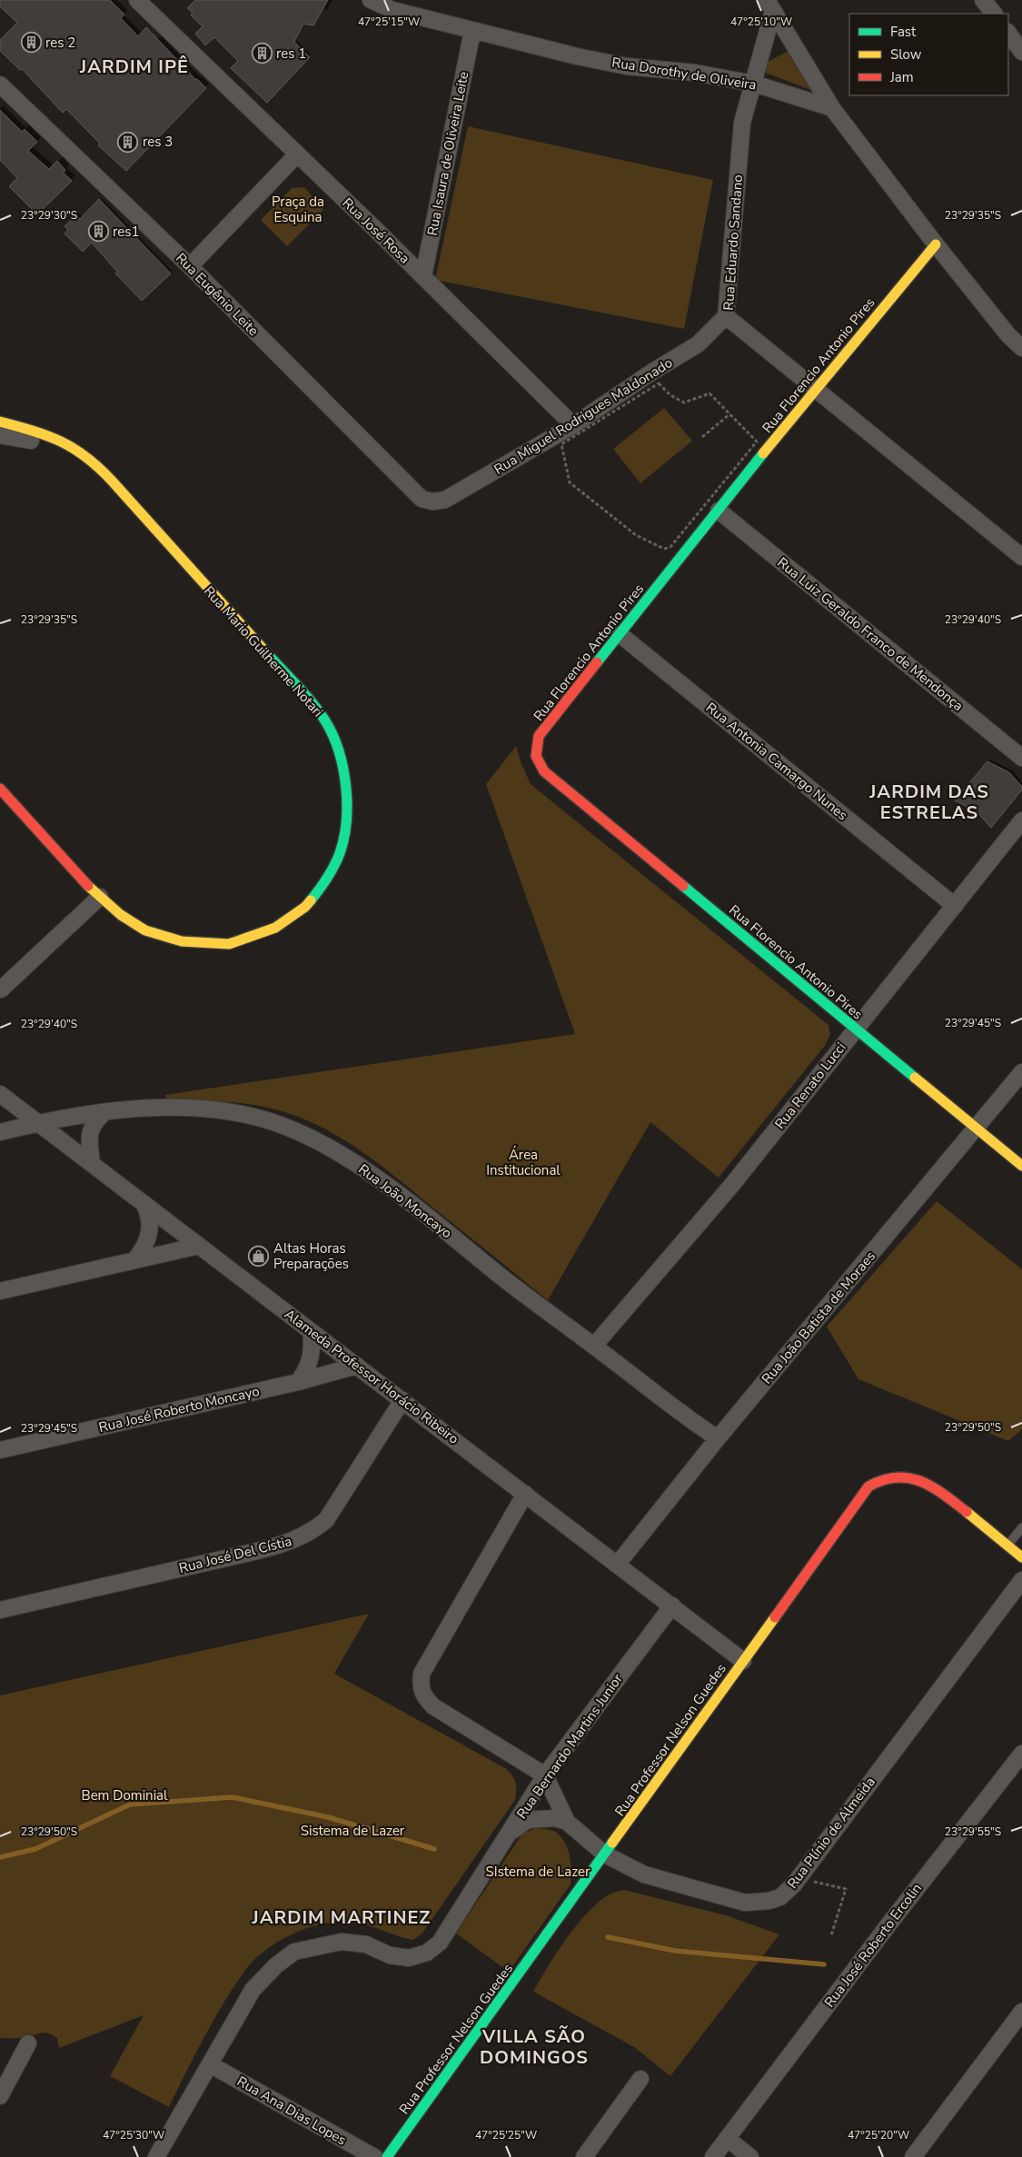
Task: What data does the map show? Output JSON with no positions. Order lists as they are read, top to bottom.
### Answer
{
  "streets": {
    "street": [
      "Rua Dorothy de Oliveira",
      "Rua Isaura de Oliveira Leite",
      "Rua José Rosa",
      "Rua Eduardo Sandano",
      "Rua Eugênio Leite",
      "Rua Florencio Antonio Pires",
      "Rua Miguel Rodrigues Maldonado",
      "Rua Luiz Geraldo Franco de Mendonça",
      "Rua Mario Guilherme Notari",
      "Rua Antonia Camargo Nunes",
      "Rua Renato Lucci",
      "Rua João Moncayo",
      "Rua João Batista de Moraes",
      "Alameda Professor Horácio Ribeiro",
      "Rua José Roberto Moncayo",
      "Rua José Del Cístia",
      "Rua Professor Nelson Guedes",
      "Rua Bernardo Martins Junior",
      "Rua Plínio de Almeida",
      "Rua José Roberto Ercolin",
      "Rua Ana Dias Lopes"
    ]
  },
  "crossings": [
    ["Rua Dorothy de Oliveira", "Rua Isaura de Oliveira Leite"],
    ["Rua Dorothy de Oliveira", "Rua Eduardo Sandano"],
    ["Rua Isaura de Oliveira Leite", "Rua José Rosa"],
    ["Rua José Rosa", "Rua Miguel Rodrigues Maldonado"],
    ["Rua Eduardo Sandano", "Rua Florencio Antonio Pires"],
    ["Rua Eduardo Sandano", "Rua Miguel Rodrigues Maldonado"],
    ["Rua Eugênio Leite", "Rua Miguel Rodrigues Maldonado"],
    ["Rua Florencio Antonio Pires", "Rua Luiz Geraldo Franco de Mendonça"],
    ["Rua Florencio Antonio Pires", "Rua Antonia Camargo Nunes"],
    ["Rua Florencio Antonio Pires", "Rua Renato Lucci"],
    ["Rua Florencio Antonio Pires", "Rua João Batista de Moraes"],
    ["Rua Antonia Camargo Nunes", "Rua Renato Lucci"],
    ["Rua Renato Lucci", "Rua João Moncayo"],
    ["Rua João Moncayo", "Rua João Batista de Moraes"],
    ["Rua João Moncayo", "Alameda Professor Horácio Ribeiro"],
    ["Rua João Batista de Moraes", "Alameda Professor Horácio Ribeiro"],
    ["Alameda Professor Horácio Ribeiro", "Rua José Roberto Moncayo"],
    ["Alameda Professor Horácio Ribeiro", "Rua José Del Cístia"],
    ["Alameda Professor Horácio Ribeiro", "Rua Professor Nelson Guedes"],
    ["Alameda Professor Horácio Ribeiro", "Rua Bernardo Martins Junior"],
    ["Rua Professor Nelson Guedes", "Rua Plínio de Almeida"],
    ["Rua Bernardo Martins Junior", "Rua Plínio de Almeida"],
    ["Rua Bernardo Martins Junior", "Rua Ana Dias Lopes"]
  ],
  "districts": [
    "JARDIM IPÊ",
    "JARDIM DAS ESTRELAS",
    "JARDIM MARTINEZ",
    "VILLA SÃO DOMINGOS"
  ],
  "parks": [
    "Praça da Esquina",
    "Área Institucional",
    "Bem Dominial",
    "Sistema de Lazer",
    "SIstema de Lazer"
  ],
  "places": {
    "building": [
      "res 2",
      "res 1",
      "res 3",
      "res1"
    ],
    "shop": ["Altas Horas Preparações"]
  },
  "legend": ["Fast", "Slow", "Jam"],
  "coordinates": [
    "47°25'15\"W",
    "47°25'10\"W",
    "23°29'35\"S",
    "23°29'30\"S",
    "23°29'40\"S",
    "23°29'45\"S",
    "23°29'50\"S",
    "23°29'55\"S",
    "47°25'30\"W",
    "47°25'25\"W",
    "47°25'20\"W"
  ]
}
